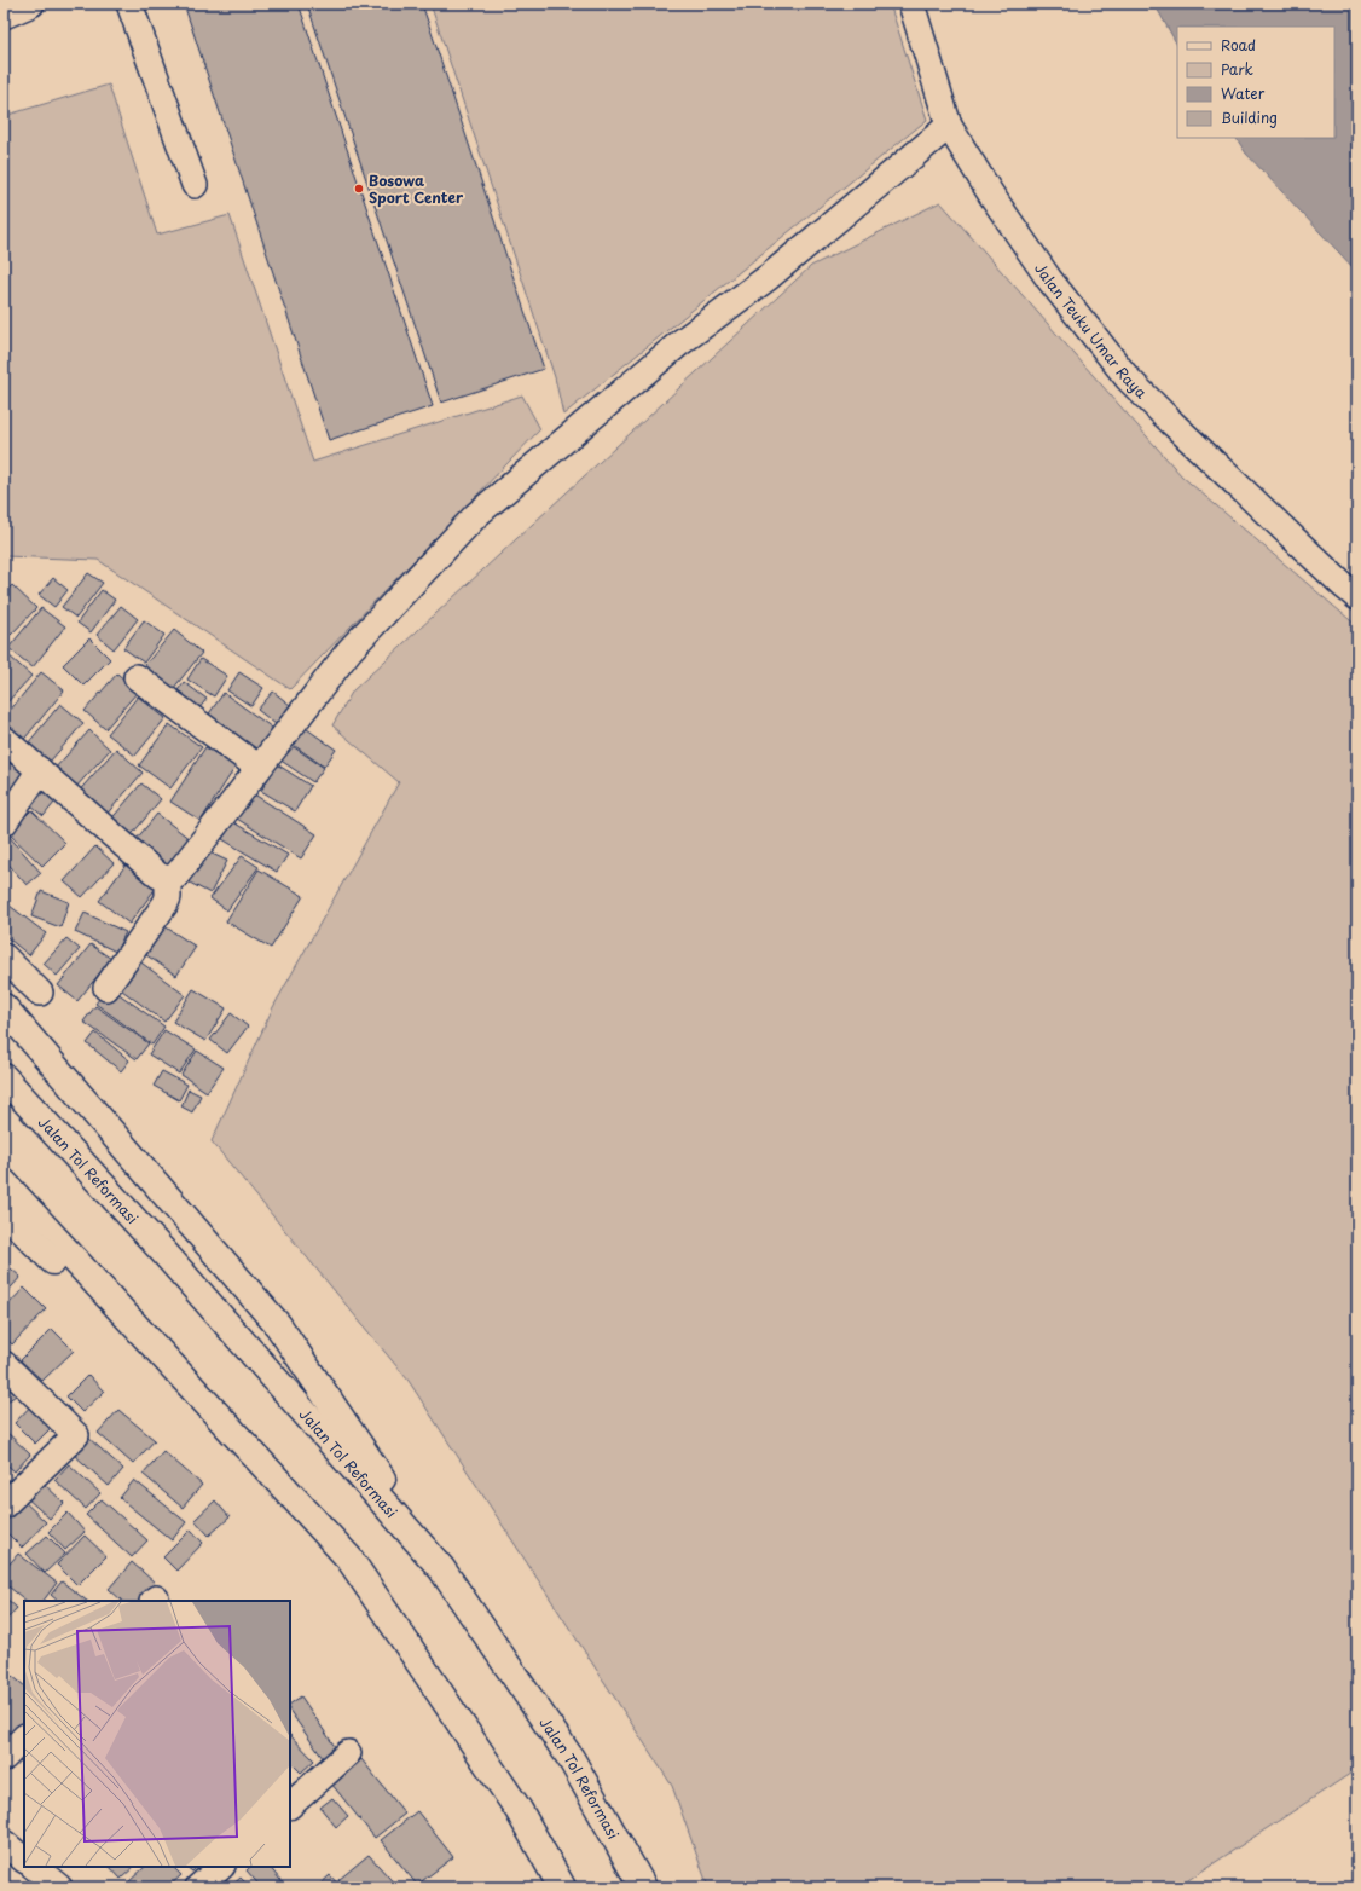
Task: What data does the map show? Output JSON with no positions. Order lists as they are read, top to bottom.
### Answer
{
  "streets": {
    "highway": ["Jalan Tol Reformasi"],
    "street": ["Jalan Teuku Umar Raya"]
  },
  "places": ["Bosowa Sport Center"],
  "legend": [
    "Road",
    "Park",
    "Water",
    "Building"
  ]
}
